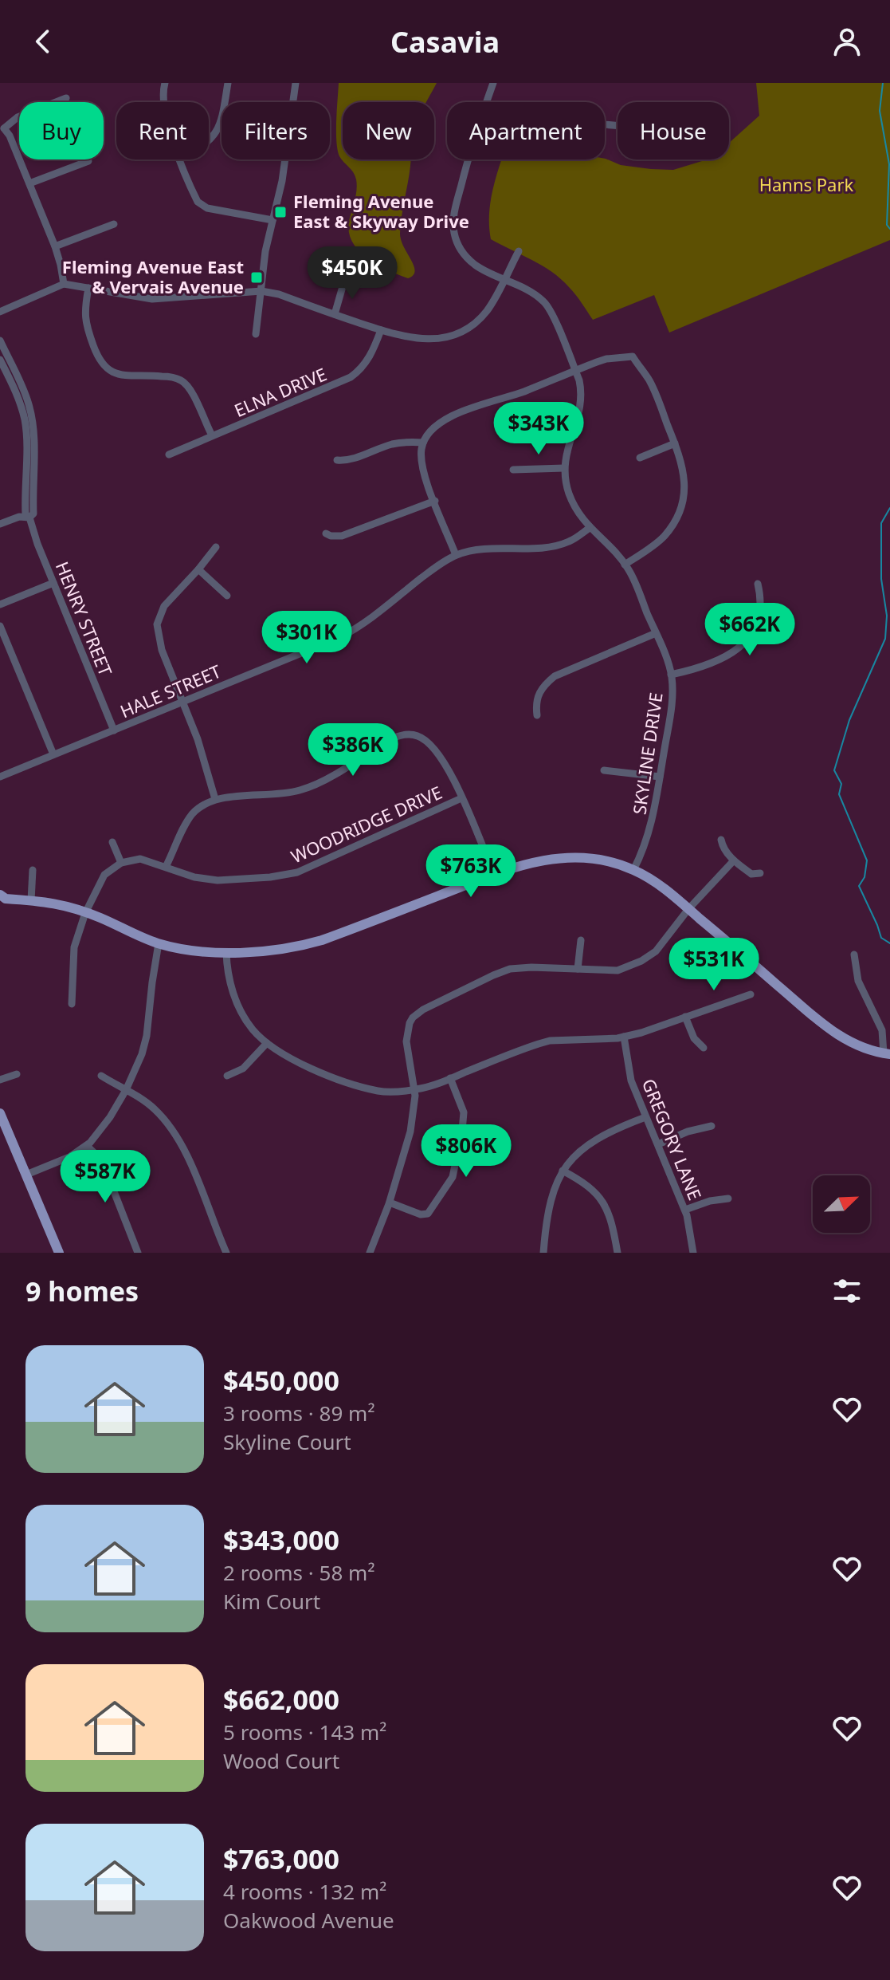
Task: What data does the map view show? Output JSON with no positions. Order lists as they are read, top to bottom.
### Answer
{
  "streets": {
    "street": [
      "ELNA DRIVE",
      "HENRY STREET",
      "HALE STREET",
      "SKYLINE DRIVE",
      "WOODRIDGE DRIVE",
      "GREGORY LANE"
    ]
  },
  "crossings": [
    ["HENRY STREET", "HALE STREET"],
    ["HALE STREET", "SKYLINE DRIVE"]
  ],
  "parks": ["Hanns Park"],
  "places": {
    "transit": ["Fleming Avenue East & Skyway Drive", "Fleming Avenue East & Vervais Avenue"]
  },
  "north": "top right",
  "page": {
    "header": "Casavia",
    "chip": [
      "Buy",
      "Rent",
      "Filters",
      "New",
      "Apartment",
      "House"
    ],
    "price": [
      "$450K",
      "$343K",
      "$662K",
      "$301K",
      "$386K",
      "$763K",
      "$531K",
      "$806K",
      "$587K"
    ],
    "heading": "9 homes",
    "list": [
      {
        "name": "$450,000",
        "note": "3 rooms · 89 m² · Skyline Court"
      },
      {
        "name": "$343,000",
        "note": "2 rooms · 58 m² · Kim Court"
      },
      {
        "name": "$662,000",
        "note": "5 rooms · 143 m² · Wood Court"
      },
      {
        "name": "$763,000",
        "note": "4 rooms · 132 m² · Oakwood Avenue"
      }
    ]
  }
}
